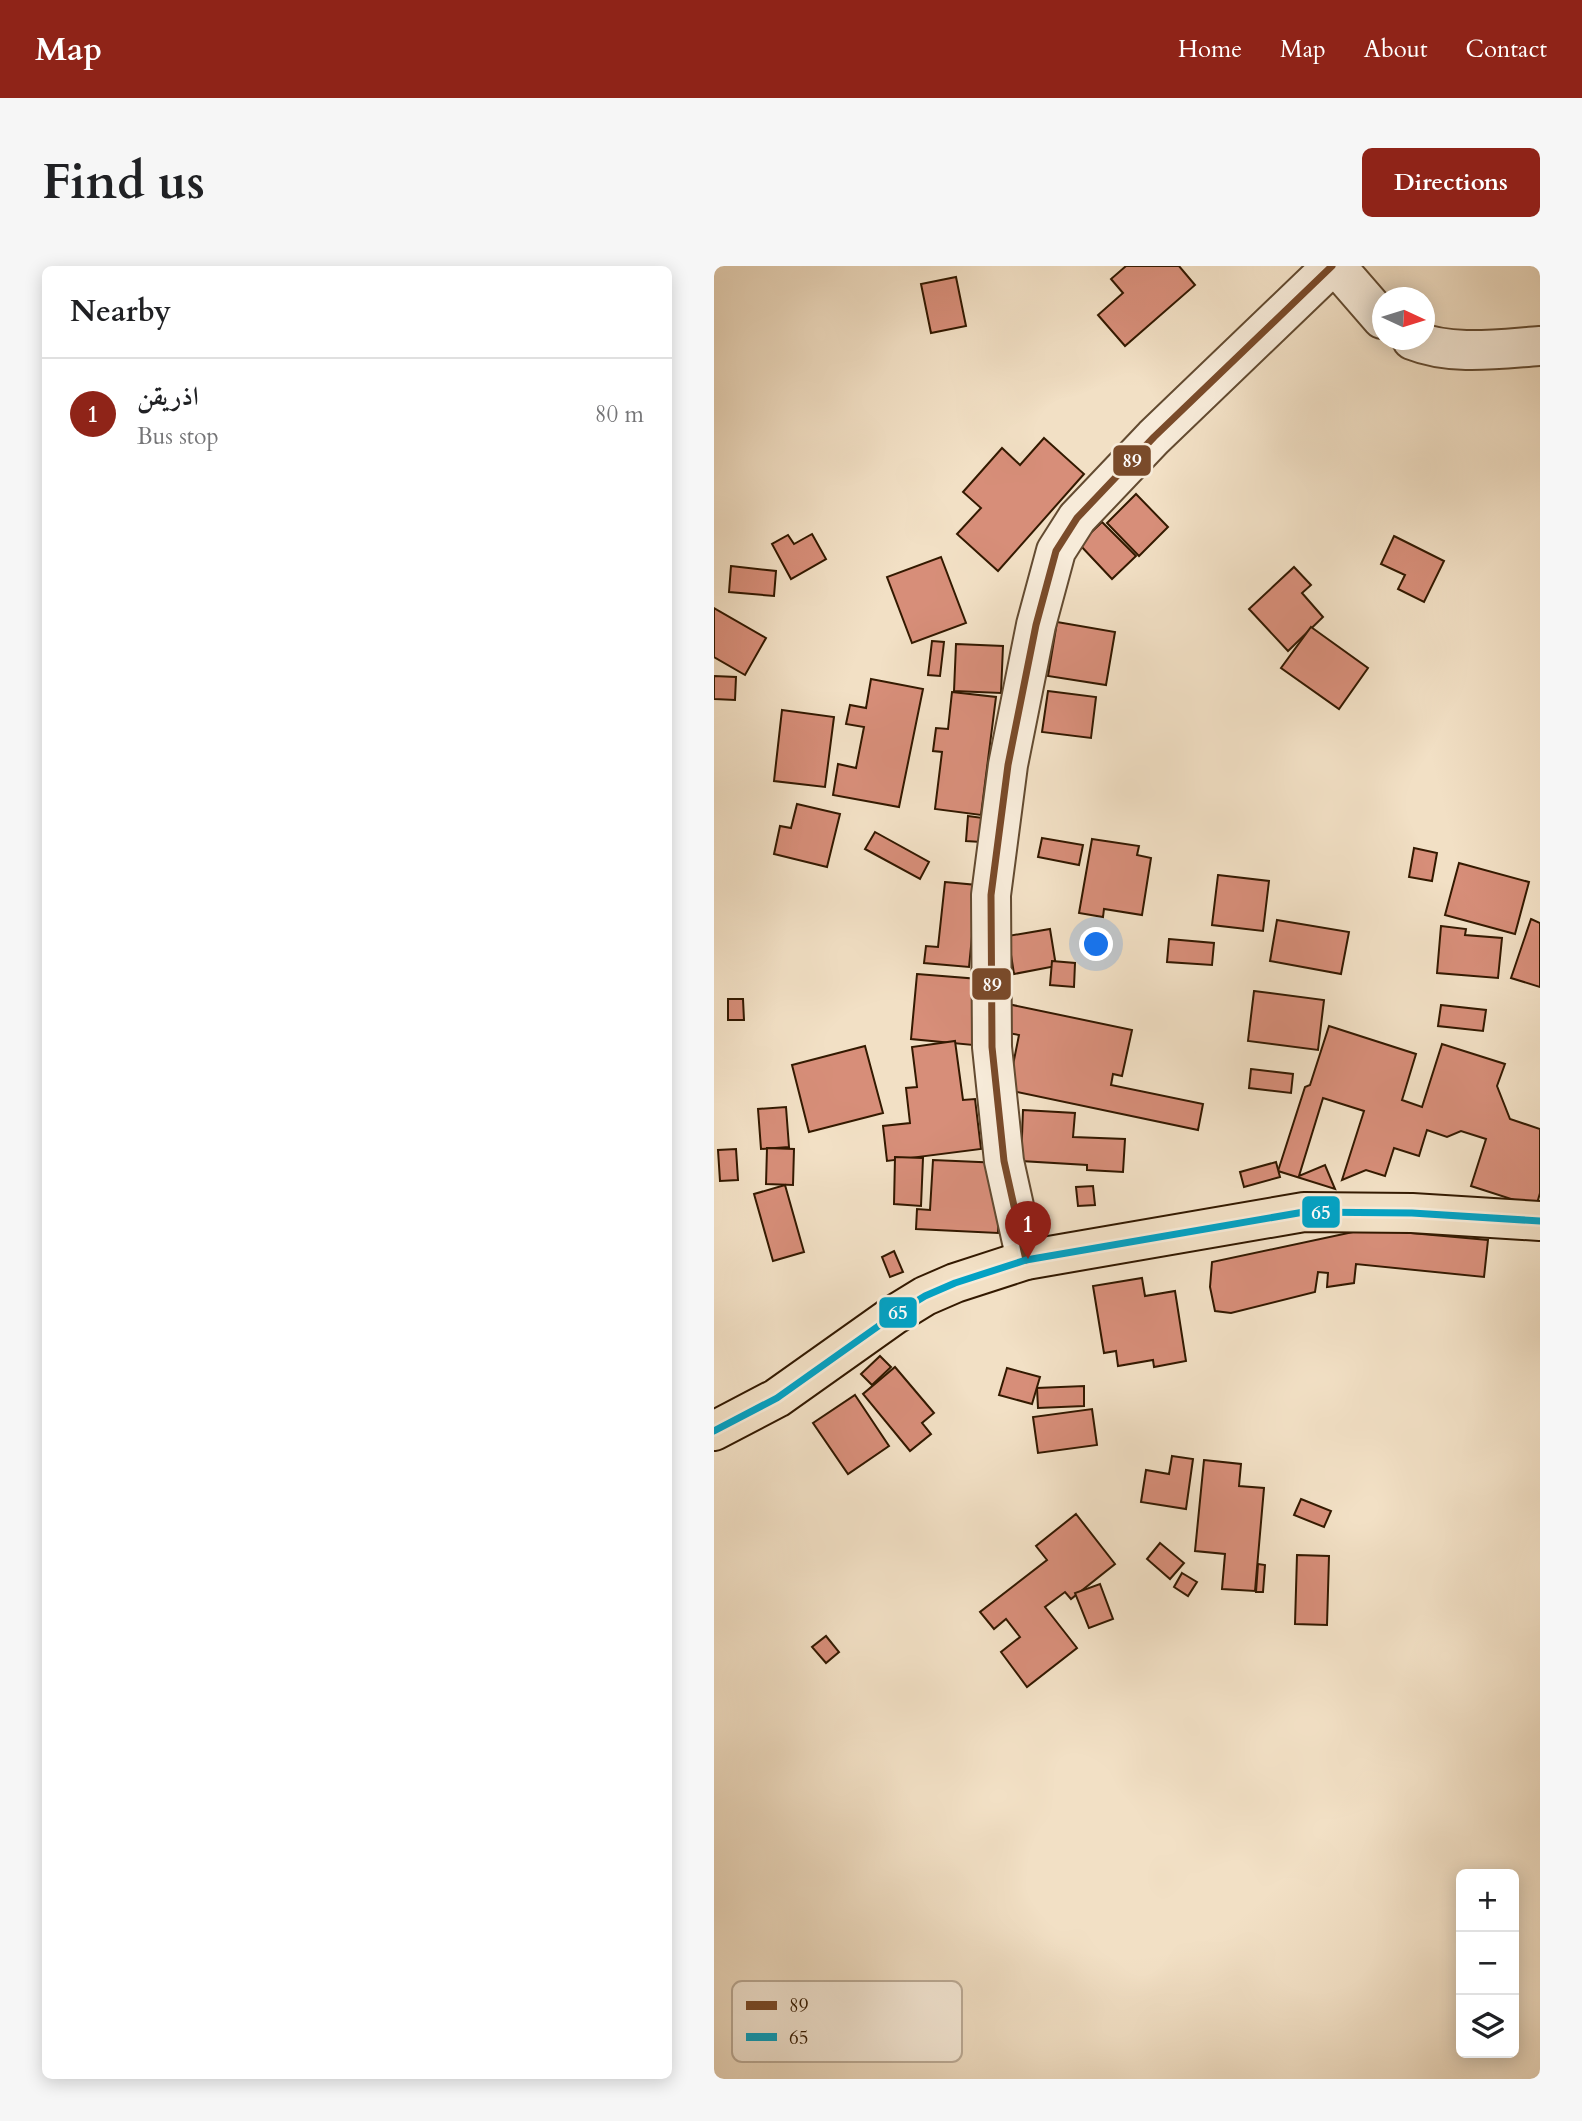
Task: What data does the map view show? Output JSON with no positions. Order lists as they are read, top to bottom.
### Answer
{
  "lines": ["transit line 89", "transit line 65"],
  "legend": ["89", "65"],
  "north": "right",
  "page": {
    "header": "Map",
    "nav": [
      "Home",
      "Map",
      "About",
      "Contact"
    ],
    "buttons": "Directions",
    "title": "Find us",
    "heading": "Nearby",
    "list": [
      {
        "mark": "1",
        "name": "اذريقن",
        "note": "Bus stop",
        "value": "80 m"
      }
    ],
    "pins": "1",
    "map_buttons": ["+", "−"]
  }
}
